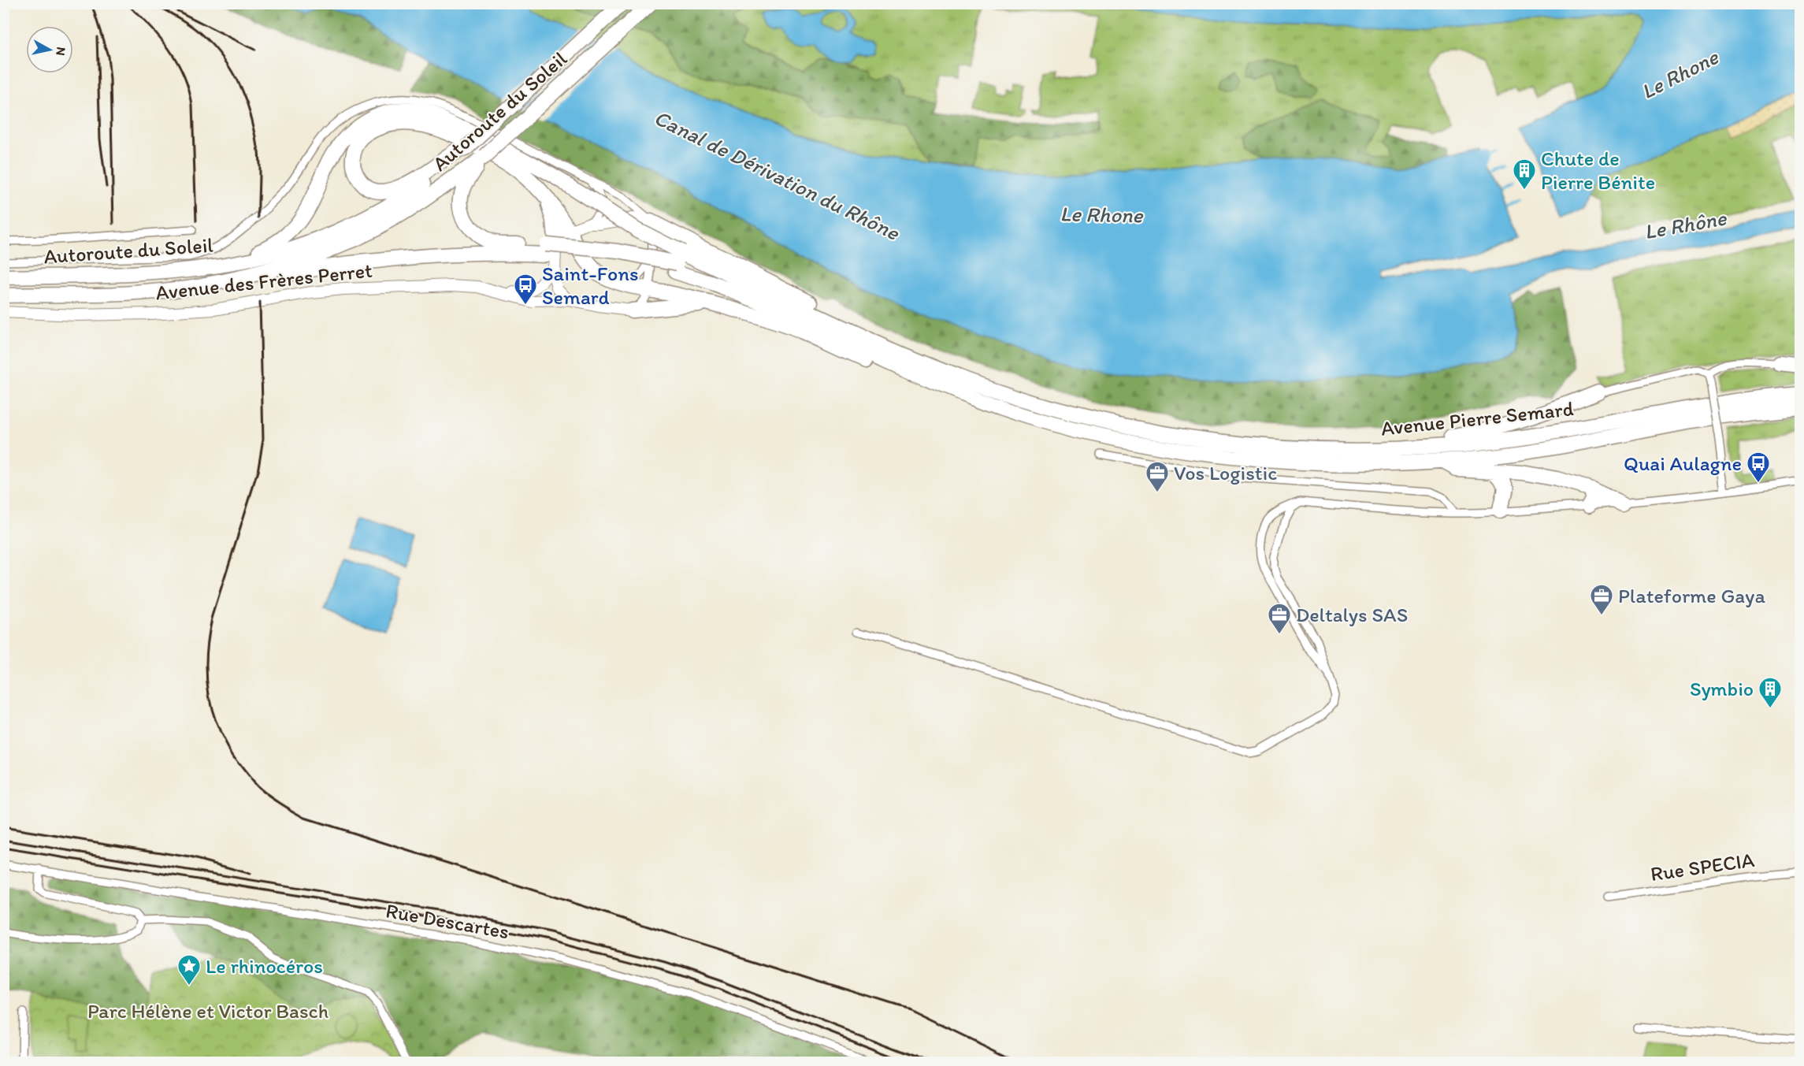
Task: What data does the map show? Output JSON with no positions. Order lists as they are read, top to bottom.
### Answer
{
  "streets": {
    "highway": ["Autoroute du Soleil", "Avenue Pierre Semard"],
    "street": ["Avenue des Frères Perret", "Rue SPECIA", "Rue Descartes"]
  },
  "water": ["Le Rhone", "Canal de Dérivation du Rhône", "Le Rhône"],
  "parks": ["Parc Hélène et Victor Basch"],
  "places": {
    "building": ["Chute de Pierre Bénite", "Symbio"],
    "bus stop": ["Saint-Fons Semard", "Quai Aulagne"],
    "office": ["Vos Logistic", "Plateforme Gaya", "Deltalys SAS"],
    "place": ["Le rhinocéros"]
  },
  "north": "right"
}
